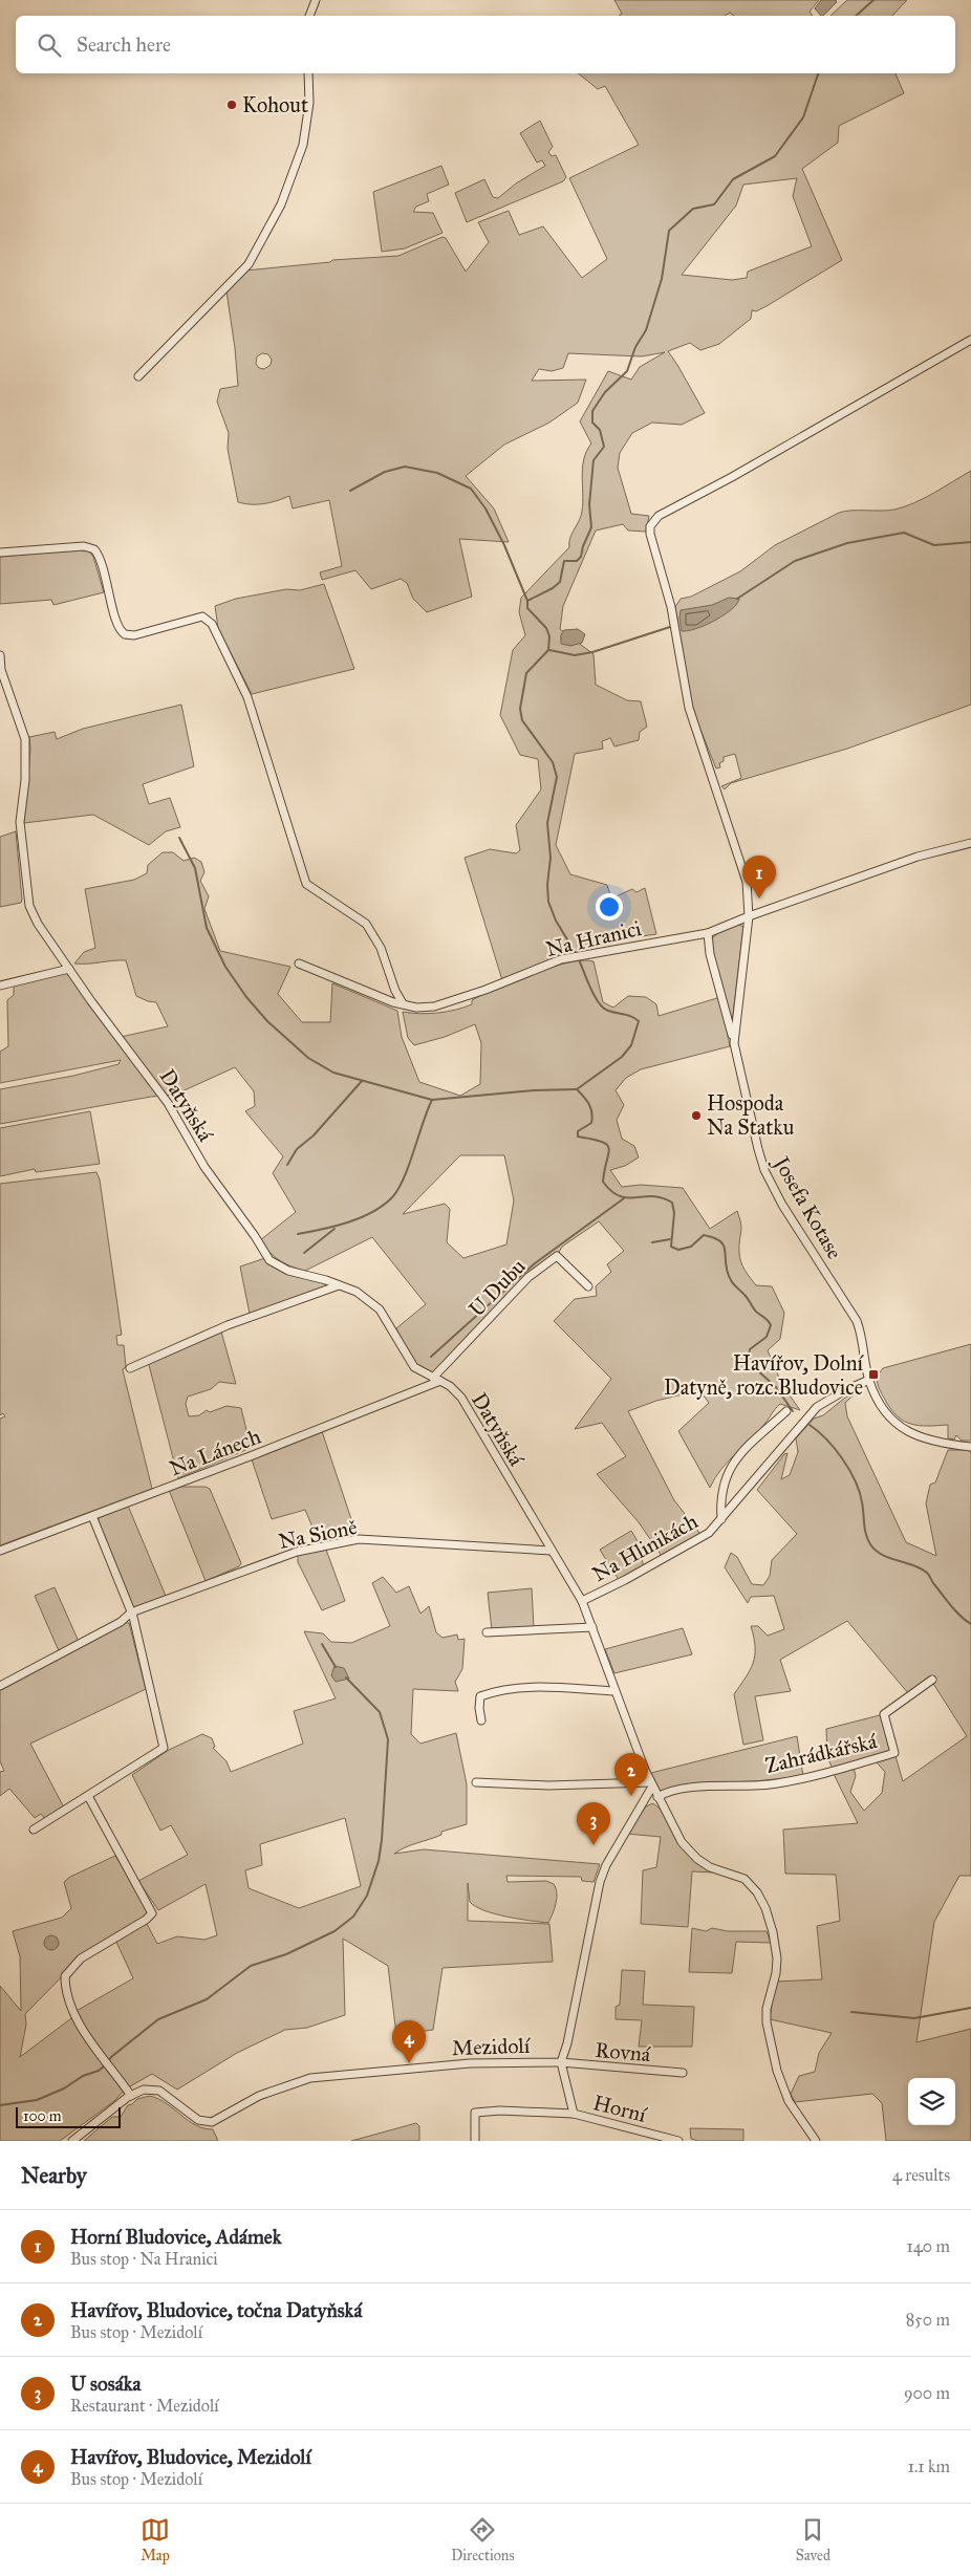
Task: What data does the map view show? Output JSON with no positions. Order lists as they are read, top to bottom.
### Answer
{
  "streets": {
    "street": [
      "Na Hranici",
      "Datyňská",
      "Josefa Kotase",
      "U Dubu",
      "Na Lánech",
      "Na Sioně",
      "Na Hlinikách",
      "Zahrádkářská",
      "Mezidolí",
      "Rovná",
      "Horní"
    ]
  },
  "crossings": [
    ["Na Hranici", "Josefa Kotase"],
    ["Datyňská", "U Dubu"],
    ["Datyňská", "Na Lánech"],
    ["Datyňská", "Na Sioně"],
    ["Datyňská", "Na Hlinikách"],
    ["Datyňská", "Zahrádkářská"],
    ["Datyňská", "Mezidolí"],
    ["Josefa Kotase", "Na Hlinikách"],
    ["U Dubu", "Na Lánech"],
    ["Mezidolí", "Rovná"],
    ["Mezidolí", "Horní"],
    ["Rovná", "Horní"]
  ],
  "places": {
    "other": ["Kohout", "Hospoda Na Statku"],
    "transit": ["Havířov, Dolní Datyně, rozc.Bludovice"]
  },
  "scale_bar": "100 m",
  "page": {
    "search": "Search here",
    "pins": [
      "1",
      "2",
      "3",
      "4"
    ],
    "scale": "100 m",
    "heading": ["Nearby", "4 results"],
    "list": [
      {
        "mark": "1",
        "name": "Horní Bludovice, Adámek",
        "note": "Bus stop · Na Hranici",
        "value": "140 m"
      },
      {
        "mark": "2",
        "name": "Havířov, Bludovice, točna Datyňská",
        "note": "Bus stop · Mezidolí",
        "value": "850 m"
      },
      {
        "mark": "3",
        "name": "U sosáka",
        "note": "Restaurant · Mezidolí",
        "value": "900 m"
      },
      {
        "mark": "4",
        "name": "Havířov, Bludovice, Mezidolí",
        "note": "Bus stop · Mezidolí",
        "value": "1.1 km"
      }
    ],
    "nav": ["Map", "Directions", "Saved"]
  }
}
